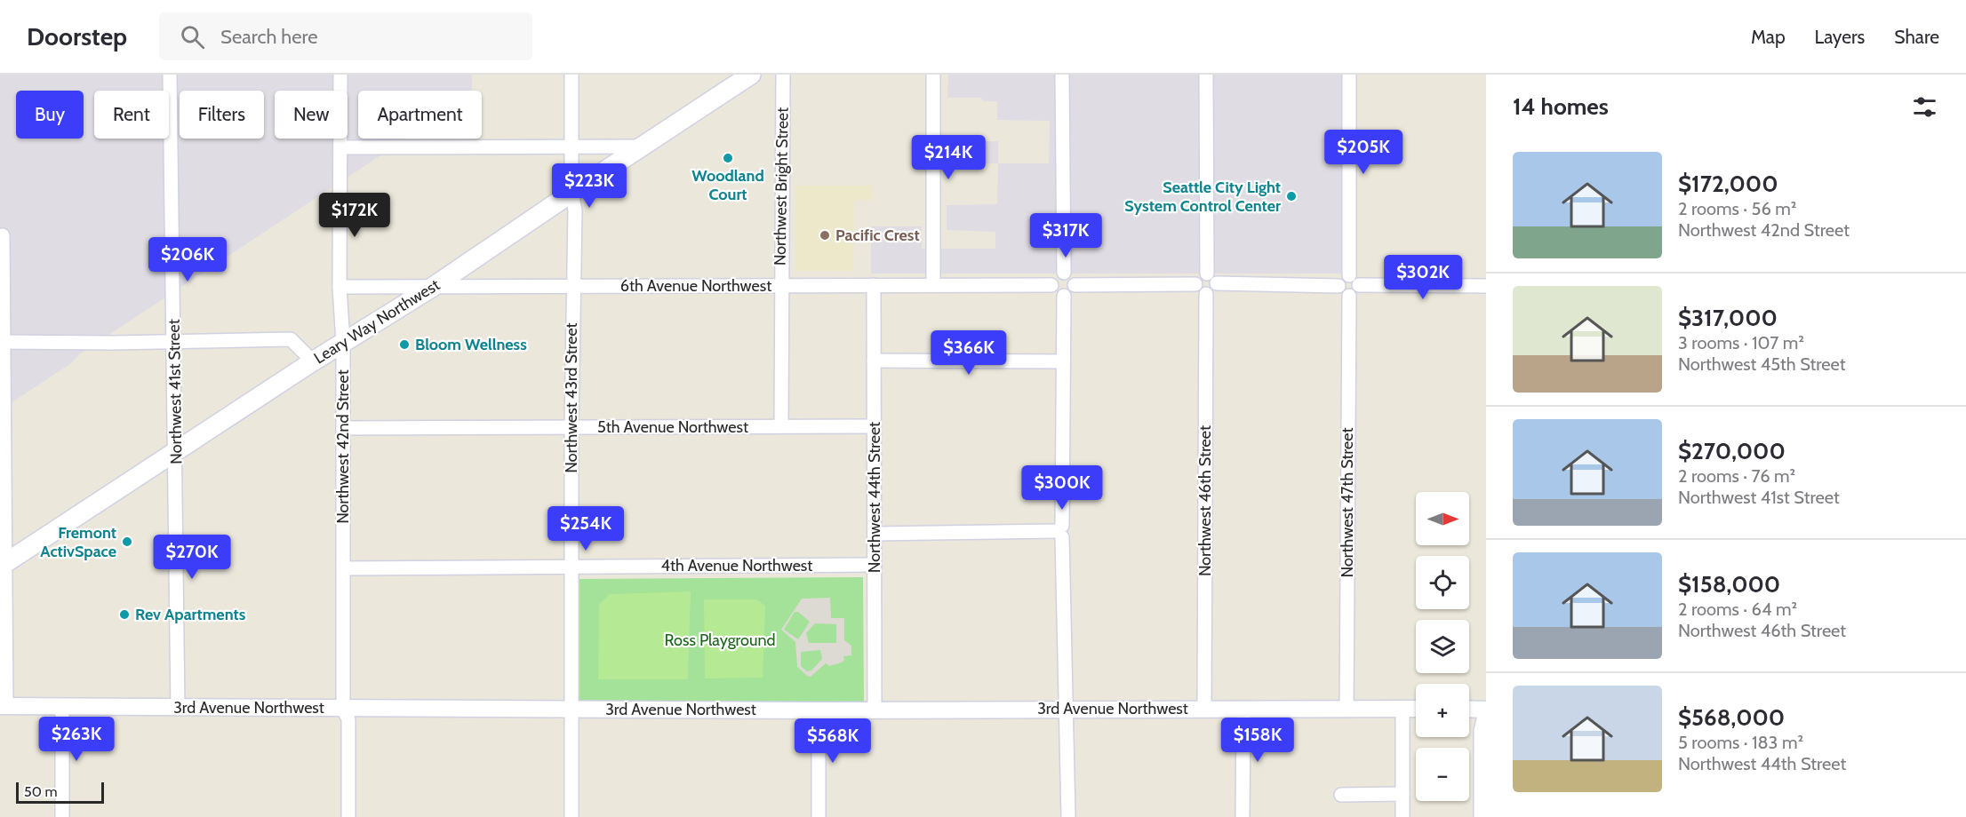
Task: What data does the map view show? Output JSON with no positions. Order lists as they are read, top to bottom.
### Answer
{
  "streets": {
    "main road": ["Leary Way Northwest"],
    "street": [
      "Northwest Bright Street",
      "6th Avenue Northwest",
      "Northwest 41st Street",
      "Northwest 43rd Street",
      "5th Avenue Northwest",
      "Northwest 42nd Street",
      "Northwest 44th Street",
      "Northwest 46th Street",
      "Northwest 47th Street",
      "4th Avenue Northwest",
      "3rd Avenue Northwest"
    ]
  },
  "crossings": [
    ["Northwest Bright Street", "6th Avenue Northwest"],
    ["Northwest Bright Street", "5th Avenue Northwest"],
    ["6th Avenue Northwest", "Leary Way Northwest"],
    ["6th Avenue Northwest", "Northwest 43rd Street"],
    ["6th Avenue Northwest", "Northwest 42nd Street"],
    ["6th Avenue Northwest", "Northwest 44th Street"],
    ["Leary Way Northwest", "Northwest 41st Street"],
    ["Leary Way Northwest", "Northwest 43rd Street"],
    ["Leary Way Northwest", "Northwest 42nd Street"],
    ["Northwest 41st Street", "3rd Avenue Northwest"],
    ["Northwest 43rd Street", "5th Avenue Northwest"],
    ["Northwest 43rd Street", "4th Avenue Northwest"],
    ["Northwest 43rd Street", "3rd Avenue Northwest"],
    ["5th Avenue Northwest", "Northwest 42nd Street"],
    ["5th Avenue Northwest", "Northwest 44th Street"],
    ["Northwest 42nd Street", "4th Avenue Northwest"],
    ["Northwest 42nd Street", "3rd Avenue Northwest"],
    ["Northwest 44th Street", "4th Avenue Northwest"],
    ["Northwest 44th Street", "3rd Avenue Northwest"],
    ["Northwest 46th Street", "3rd Avenue Northwest"],
    ["Northwest 47th Street", "3rd Avenue Northwest"]
  ],
  "parks": ["Ross Playground"],
  "places": [
    "Woodland Court",
    "Seattle City Light System Control Center",
    "Pacific Crest",
    "Bloom Wellness",
    "Fremont ActivSpace",
    "Rev Apartments"
  ],
  "scale_bar": "50 m",
  "north": "right",
  "page": {
    "header": "Doorstep",
    "search": "Search here",
    "nav": ["Map", "Layers", "Share"],
    "heading": "14 homes",
    "chip": [
      "Buy",
      "Rent",
      "Filters",
      "New",
      "Apartment"
    ],
    "price": [
      "$205K",
      "$214K",
      "$223K",
      "$172K",
      "$317K",
      "$206K",
      "$302K",
      "$366K",
      "$300K",
      "$254K",
      "$270K",
      "$263K",
      "$158K",
      "$568K"
    ],
    "list": [
      {
        "name": "$172,000",
        "note": "2 rooms · 56 m² · Northwest 42nd Street"
      },
      {
        "name": "$317,000",
        "note": "3 rooms · 107 m² · Northwest 45th Street"
      },
      {
        "name": "$270,000",
        "note": "2 rooms · 76 m² · Northwest 41st Street"
      },
      {
        "name": "$158,000",
        "note": "2 rooms · 64 m² · Northwest 46th Street"
      },
      {
        "name": "$568,000",
        "note": "5 rooms · 183 m² · Northwest 44th Street"
      }
    ],
    "map_buttons": ["+", "−"],
    "scale": "50 m"
  }
}
